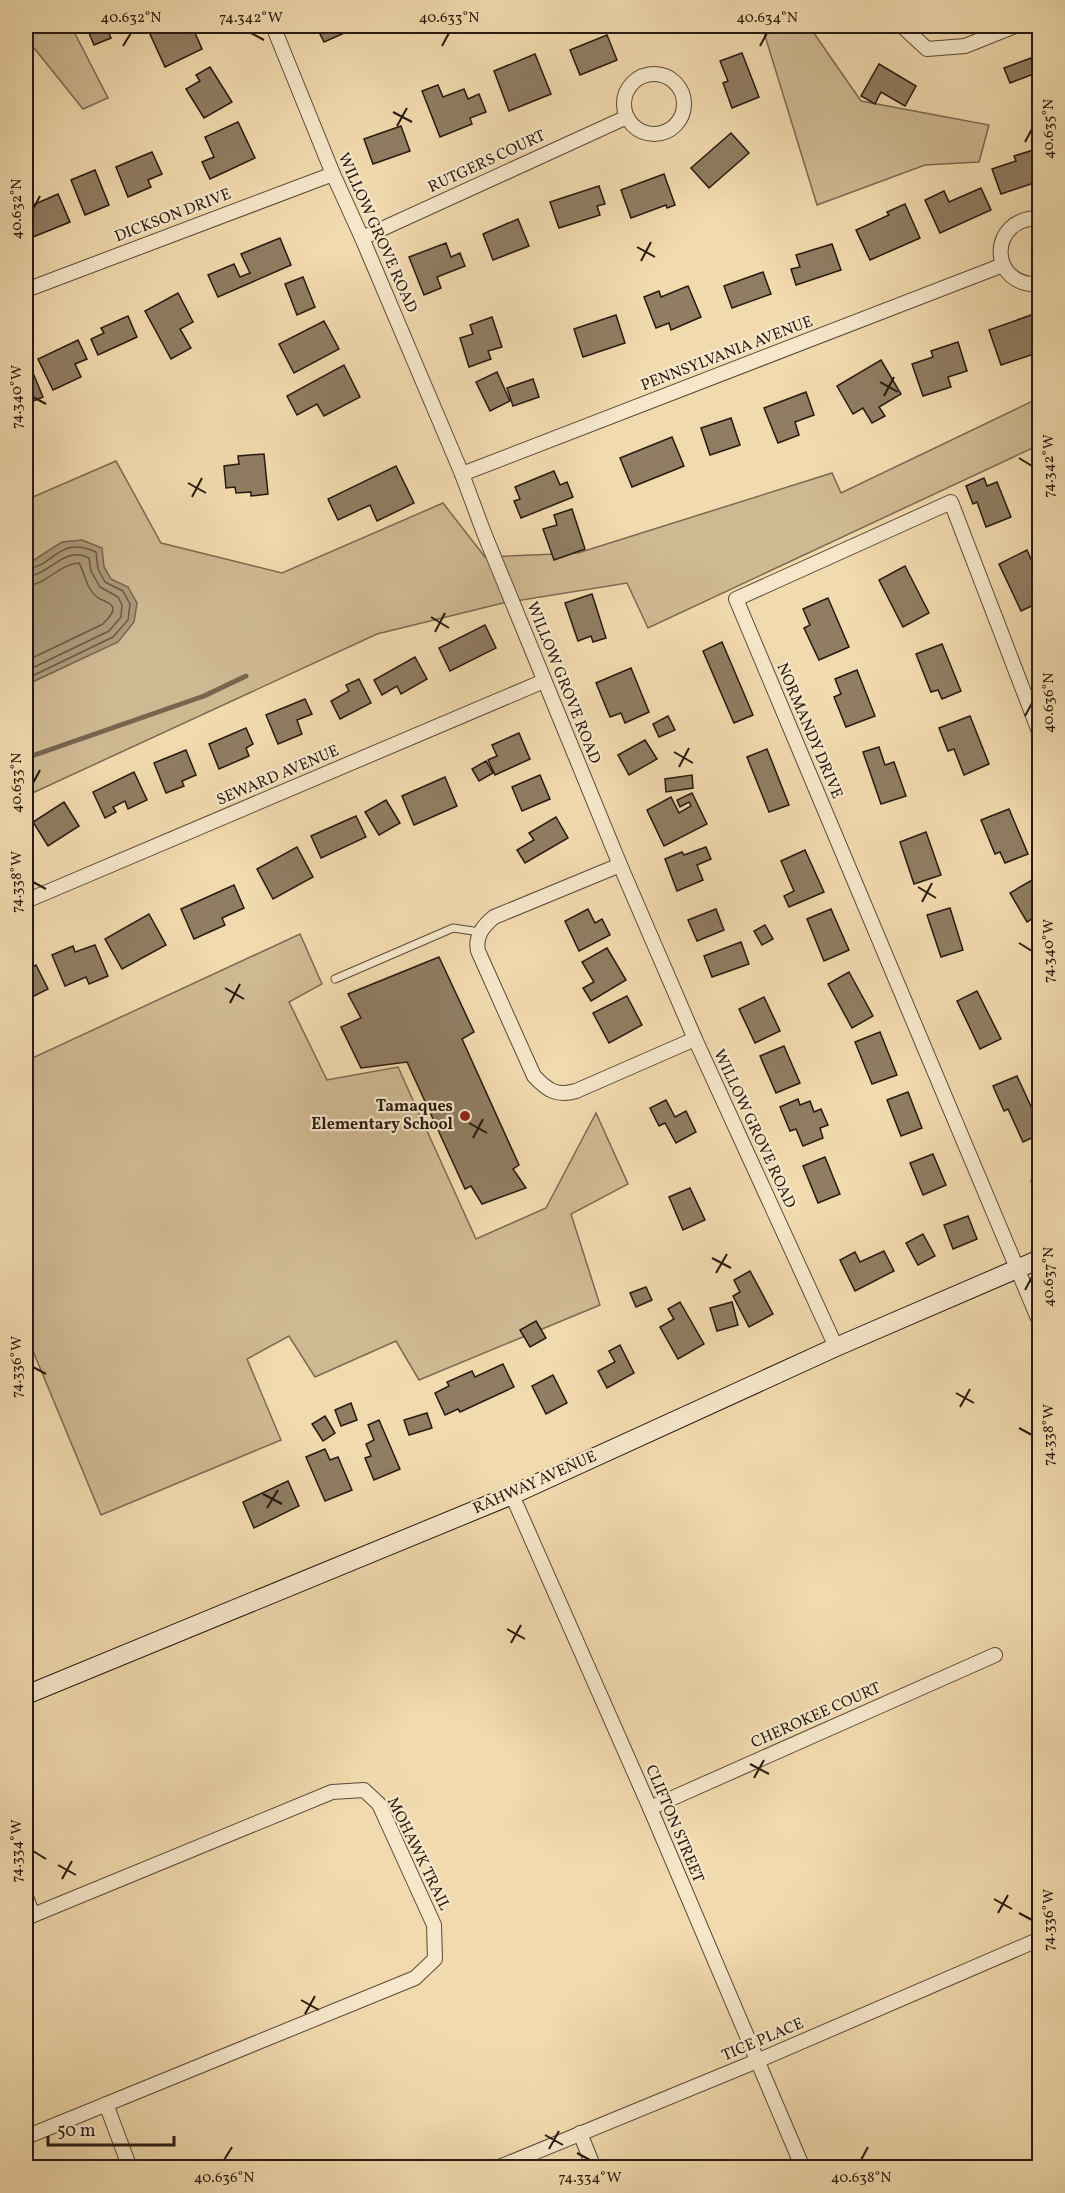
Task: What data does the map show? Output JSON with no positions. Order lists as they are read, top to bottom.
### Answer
{
  "streets": {
    "street": [
      "RUTGERS COURT",
      "DICKSON DRIVE",
      "WILLOW GROVE ROAD",
      "PENNSYLVANIA AVENUE",
      "NORMANDY DRIVE",
      "SEWARD AVENUE",
      "RAHWAY AVENUE",
      "CHEROKEE COURT",
      "CLIFTON STREET",
      "MOHAWK TRAIL",
      "TICE PLACE"
    ]
  },
  "crossings": [
    ["RUTGERS COURT", "WILLOW GROVE ROAD"],
    ["DICKSON DRIVE", "WILLOW GROVE ROAD"],
    ["WILLOW GROVE ROAD", "PENNSYLVANIA AVENUE"],
    ["WILLOW GROVE ROAD", "SEWARD AVENUE"],
    ["WILLOW GROVE ROAD", "RAHWAY AVENUE"],
    ["NORMANDY DRIVE", "RAHWAY AVENUE"],
    ["RAHWAY AVENUE", "CLIFTON STREET"],
    ["CHEROKEE COURT", "CLIFTON STREET"],
    ["CLIFTON STREET", "TICE PLACE"]
  ],
  "places": ["Tamaques Elementary School"],
  "scale_bar": "50 m",
  "coordinates": [
    "40.632°N",
    "74.342°W",
    "40.633°N",
    "40.634°N",
    "40.635°N",
    "74.340°W",
    "40.636°N",
    "74.338°W",
    "40.637°N",
    "74.336°W",
    "74.334°W",
    "40.638°N"
  ]
}
